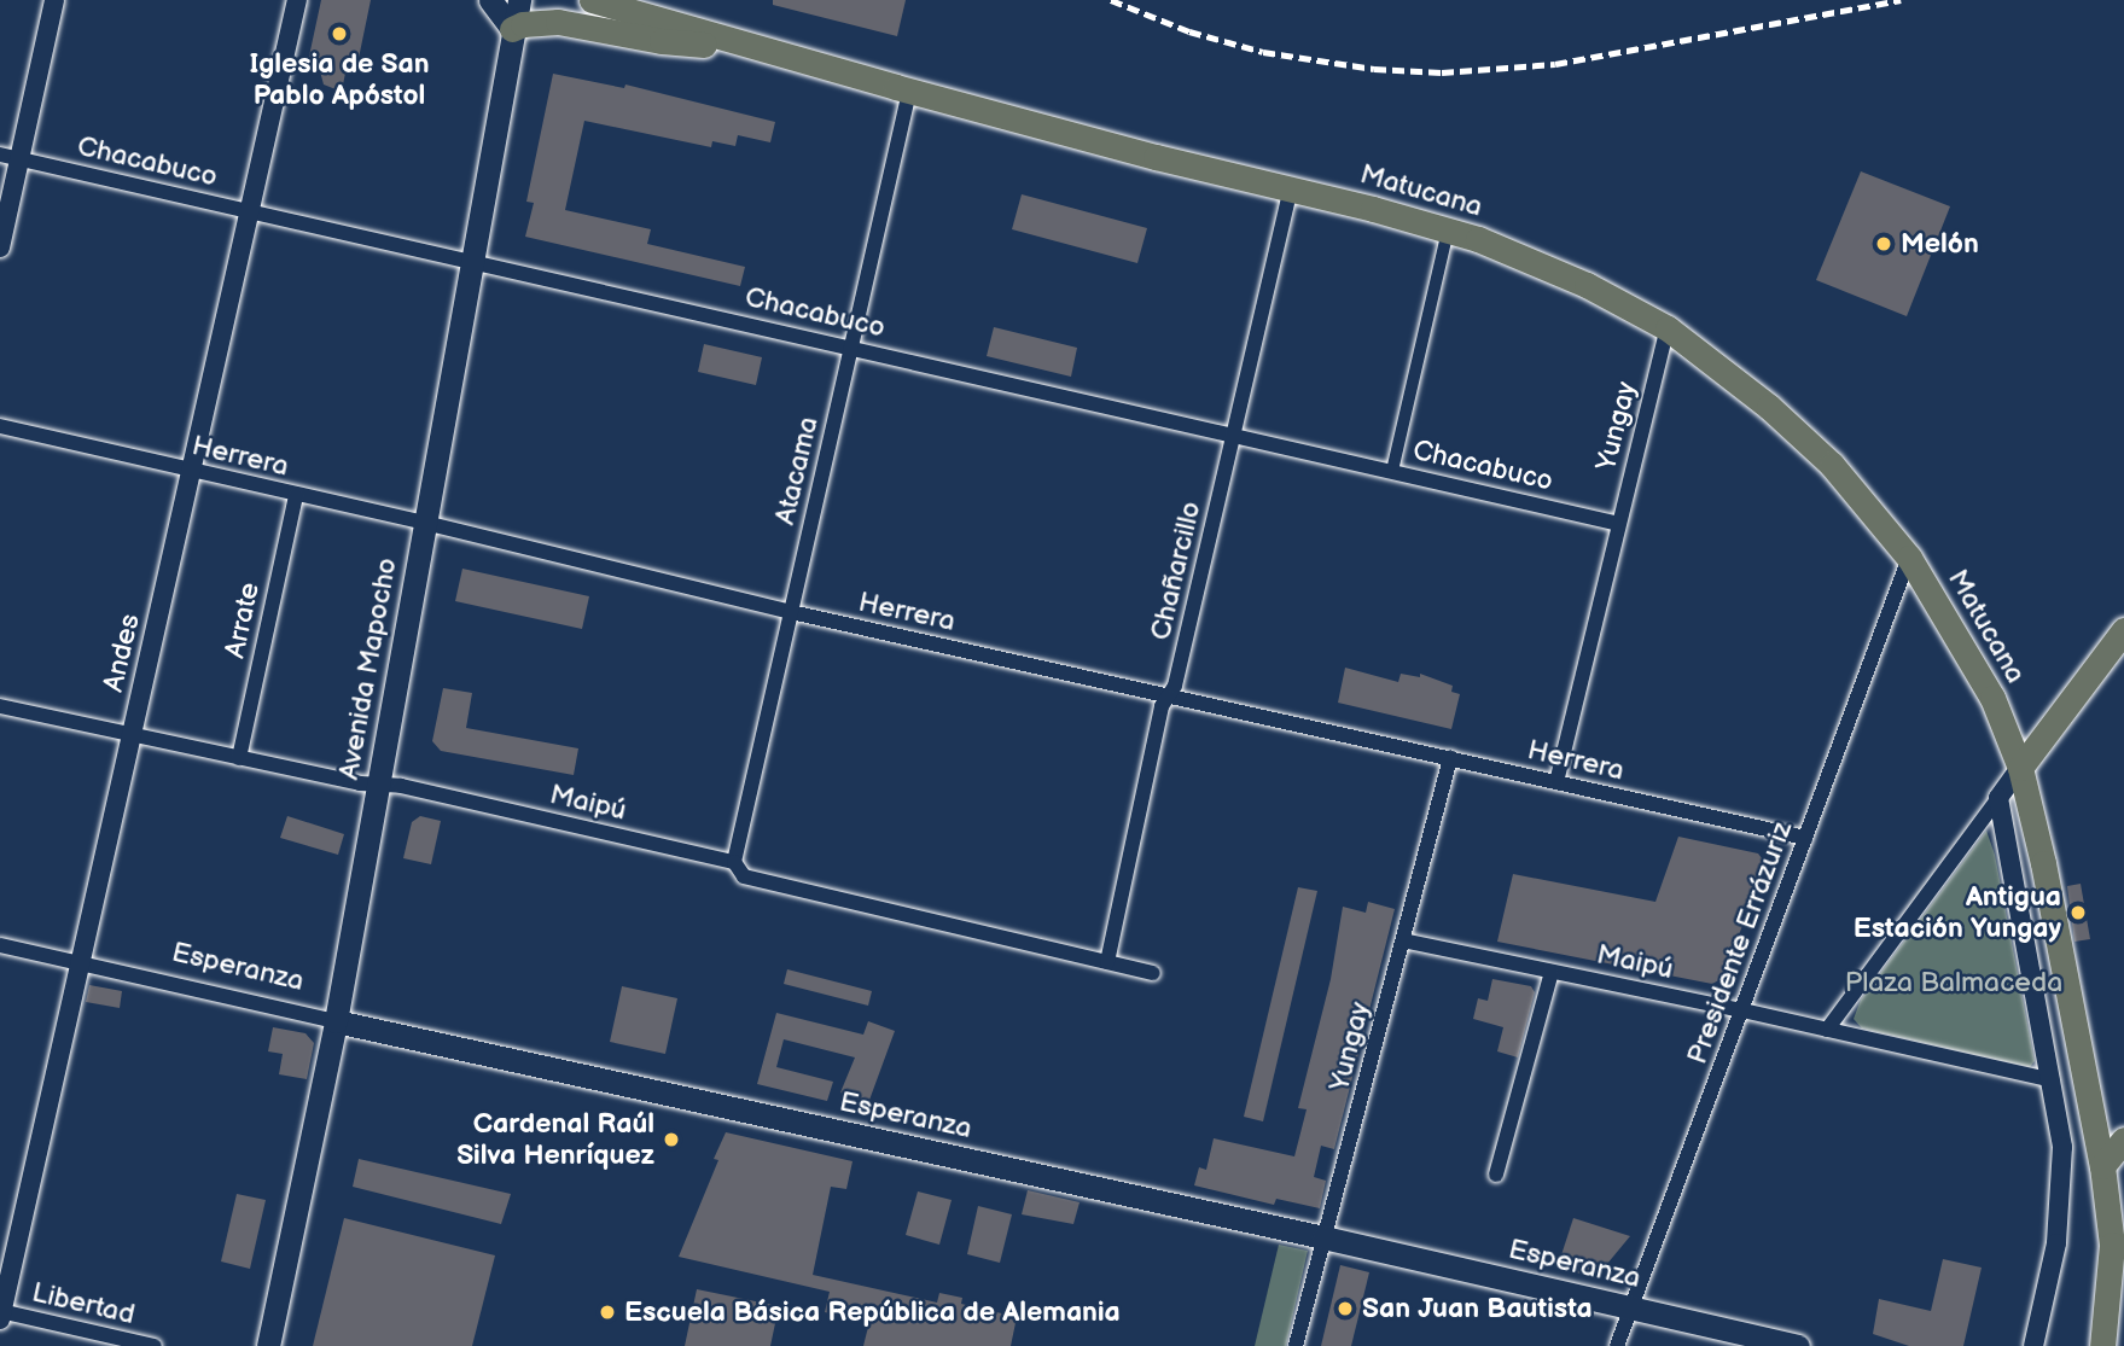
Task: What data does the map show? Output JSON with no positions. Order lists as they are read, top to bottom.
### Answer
{
  "streets": {
    "main road": ["Matucana", "Avenida Mapocho", "Esperanza"],
    "street": [
      "Chacabuco",
      "Yungay",
      "Herrera",
      "Atacama",
      "Chañarcillo",
      "Arrate",
      "Andes",
      "Maipú",
      "Presidente Errázuriz",
      "Libertad"
    ]
  },
  "crossings": [
    ["Chacabuco", "Yungay"],
    ["Chacabuco", "Atacama"],
    ["Chacabuco", "Chañarcillo"],
    ["Chacabuco", "Andes"],
    ["Chacabuco", "Avenida Mapocho"],
    ["Matucana", "Yungay"],
    ["Matucana", "Atacama"],
    ["Matucana", "Chañarcillo"],
    ["Matucana", "Presidente Errázuriz"],
    ["Yungay", "Herrera"],
    ["Yungay", "Maipú"],
    ["Yungay", "Esperanza"],
    ["Herrera", "Atacama"],
    ["Herrera", "Chañarcillo"],
    ["Herrera", "Arrate"],
    ["Herrera", "Andes"],
    ["Herrera", "Avenida Mapocho"],
    ["Herrera", "Presidente Errázuriz"],
    ["Atacama", "Maipú"],
    ["Chañarcillo", "Maipú"],
    ["Arrate", "Maipú"],
    ["Andes", "Maipú"],
    ["Andes", "Esperanza"],
    ["Andes", "Libertad"],
    ["Avenida Mapocho", "Maipú"],
    ["Avenida Mapocho", "Esperanza"],
    ["Maipú", "Presidente Errázuriz"],
    ["Presidente Errázuriz", "Esperanza"]
  ],
  "parks": ["Plaza Balmaceda"],
  "places": [
    "Iglesia de San Pablo Apóstol",
    "Melón",
    "Antigua Estación Yungay",
    "Cardenal Raúl Silva Henríquez",
    "San Juan Bautista",
    "Escuela Básica República de Alemania"
  ]
}
